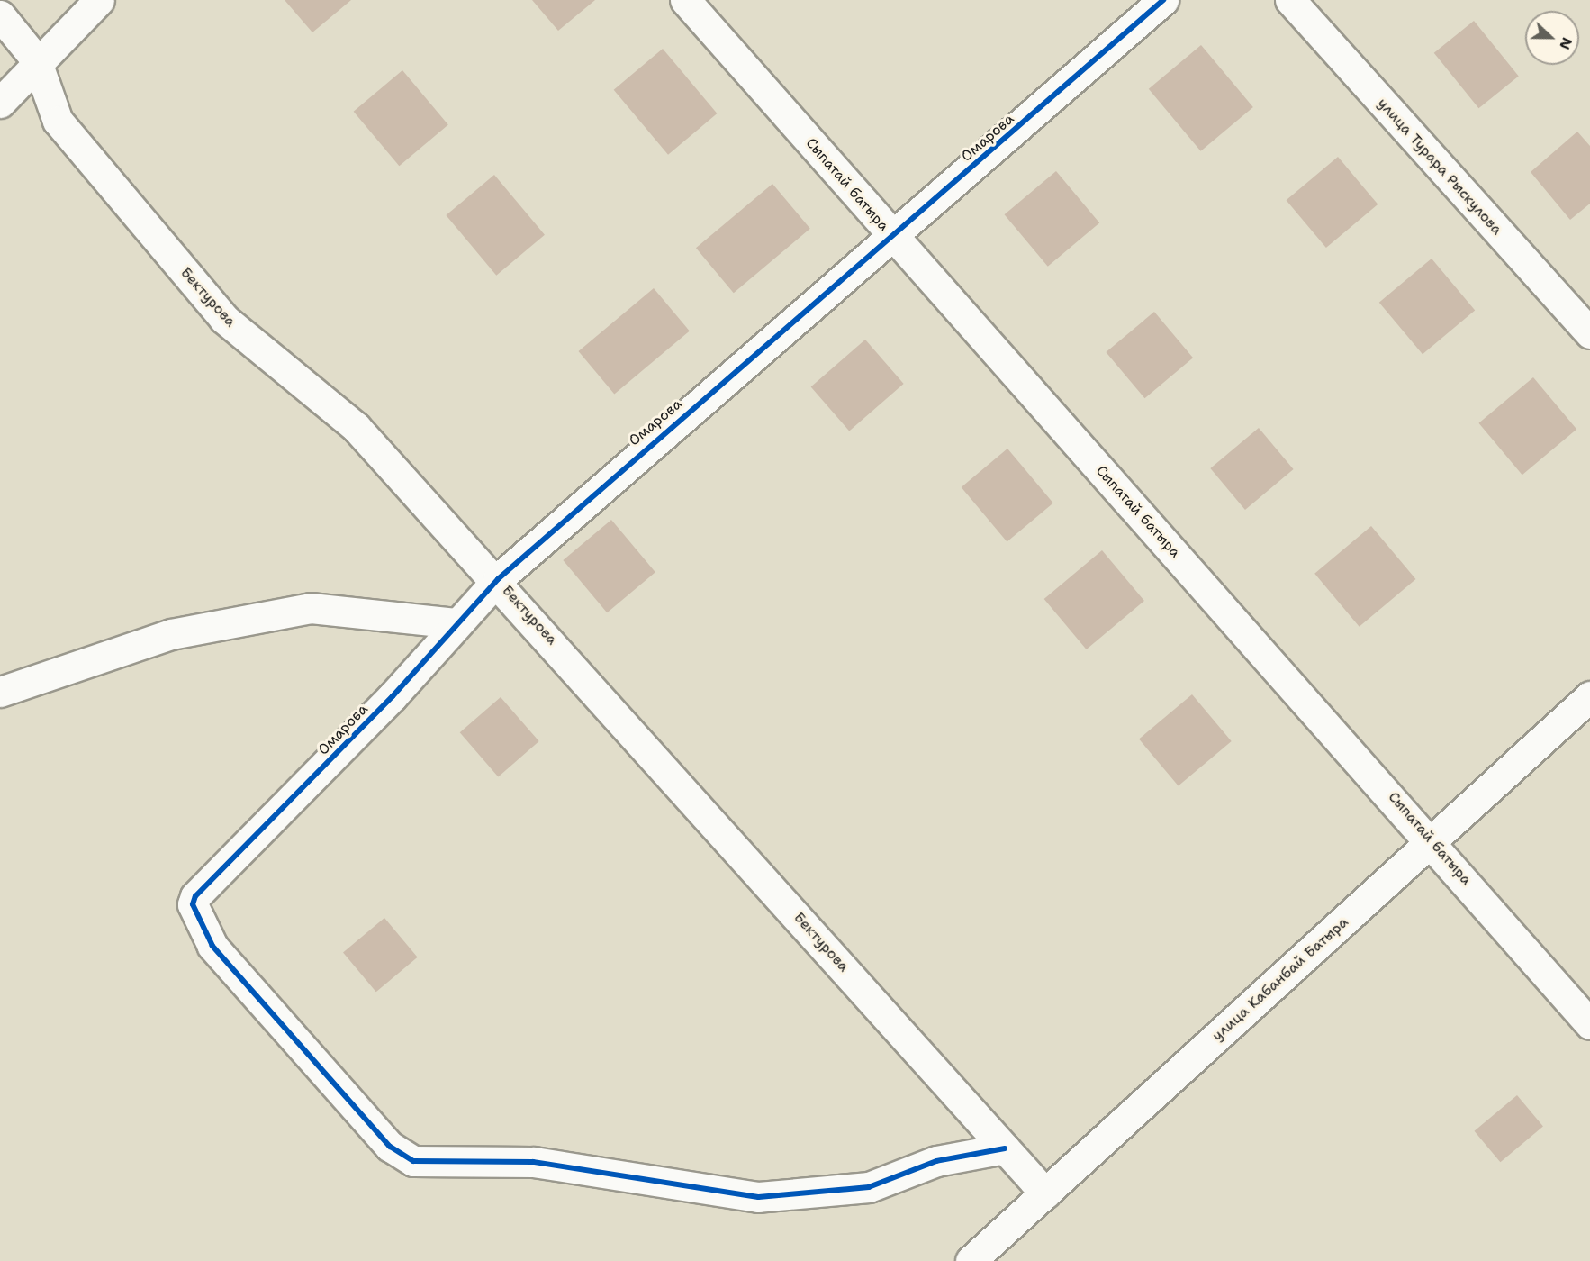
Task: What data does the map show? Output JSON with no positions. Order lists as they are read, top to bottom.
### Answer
{
  "streets": {
    "street": [
      "Омарова",
      "улица Турара Рыскулова",
      "Сыпатай батыра",
      "Бектурова",
      "улица Кабанбай Батыра"
    ]
  },
  "crossings": [
    ["Омарова", "Сыпатай батыра"],
    ["Омарова", "Бектурова"],
    ["Сыпатай батыра", "улица Кабанбай Батыра"],
    ["Бектурова", "улица Кабанбай Батыра"]
  ],
  "north": "right"
}
